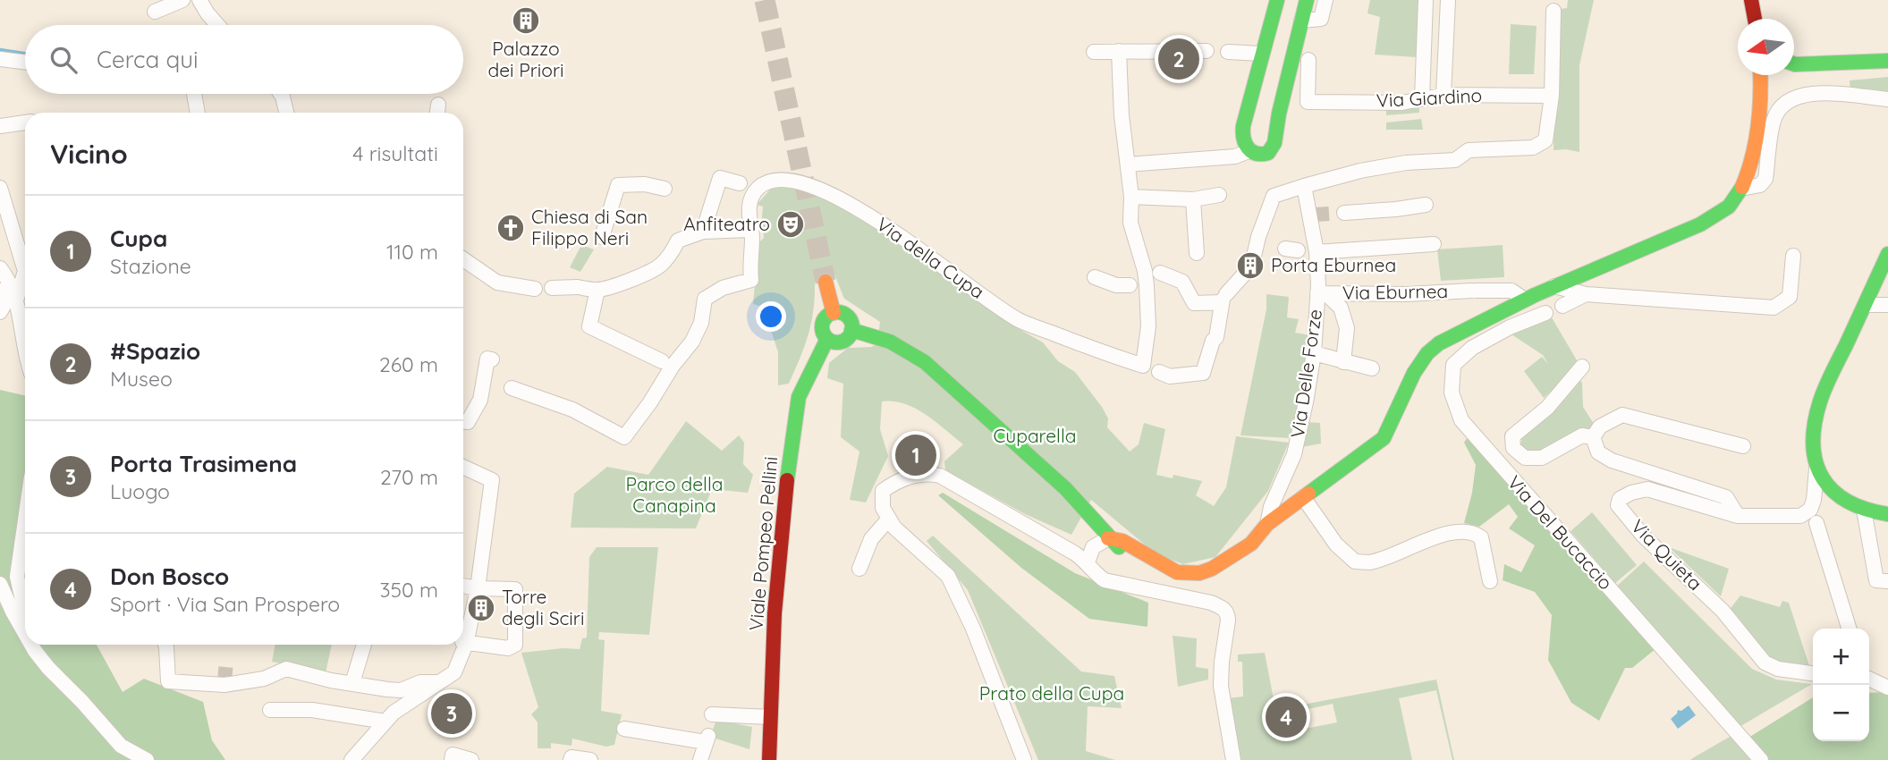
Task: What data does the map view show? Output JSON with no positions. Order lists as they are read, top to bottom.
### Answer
{
  "streets": {
    "street": [
      "Via Giardino",
      "Via della Cupa",
      "Via Eburnea",
      "Via Delle Forze",
      "Via Del Bucaccio",
      "Viale Pompeo Pellini",
      "Via Quieta"
    ]
  },
  "crossings": [
    ["Via Eburnea", "Via Delle Forze"]
  ],
  "parks": ["Cuparella", "Parco della Canapina", "Prato della Cupa"],
  "places": {
    "building": ["Palazzo dei Priori", "Porta Eburnea", "Torre degli Sciri"],
    "theatre": ["Anfiteatro"],
    "church": ["Chiesa di San Filippo Neri"]
  },
  "north": "left",
  "page": {
    "search": "Cerca qui",
    "pins": [
      "2",
      "1",
      "3",
      "4"
    ],
    "heading": ["Vicino", "4 risultati"],
    "list": [
      {
        "mark": "1",
        "name": "Cupa",
        "note": "Stazione",
        "value": "110 m"
      },
      {
        "mark": "2",
        "name": "#Spazio",
        "note": "Museo",
        "value": "260 m"
      },
      {
        "mark": "3",
        "name": "Porta Trasimena",
        "note": "Luogo",
        "value": "270 m"
      },
      {
        "mark": "4",
        "name": "Don Bosco",
        "note": "Sport · Via San Prospero",
        "value": "350 m"
      }
    ],
    "map_buttons": ["+", "−"]
  }
}
